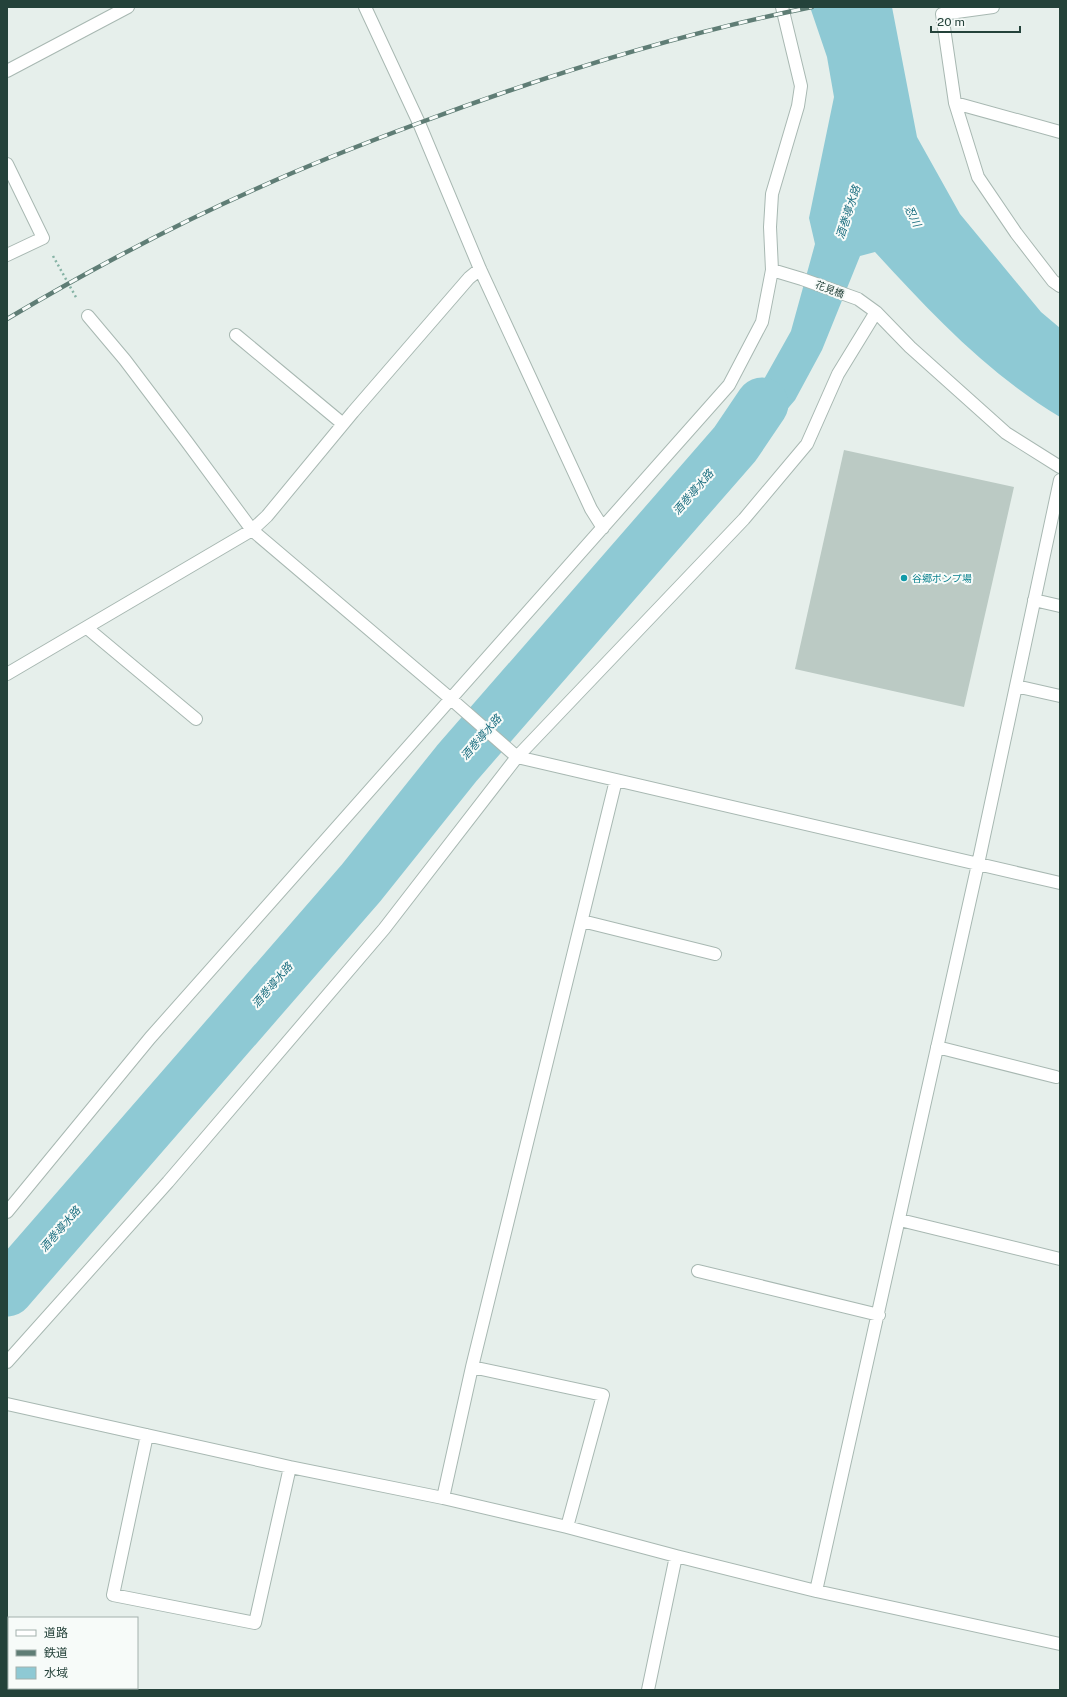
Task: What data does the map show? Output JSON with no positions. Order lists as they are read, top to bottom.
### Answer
{
  "streets": {
    "street": ["花見橋"]
  },
  "water": ["酒巻導水路", "忍川"],
  "places": ["谷郷ポンプ場"],
  "legend": ["道路", "鉄道", "水域"],
  "scale_bar": "20 m"
}
